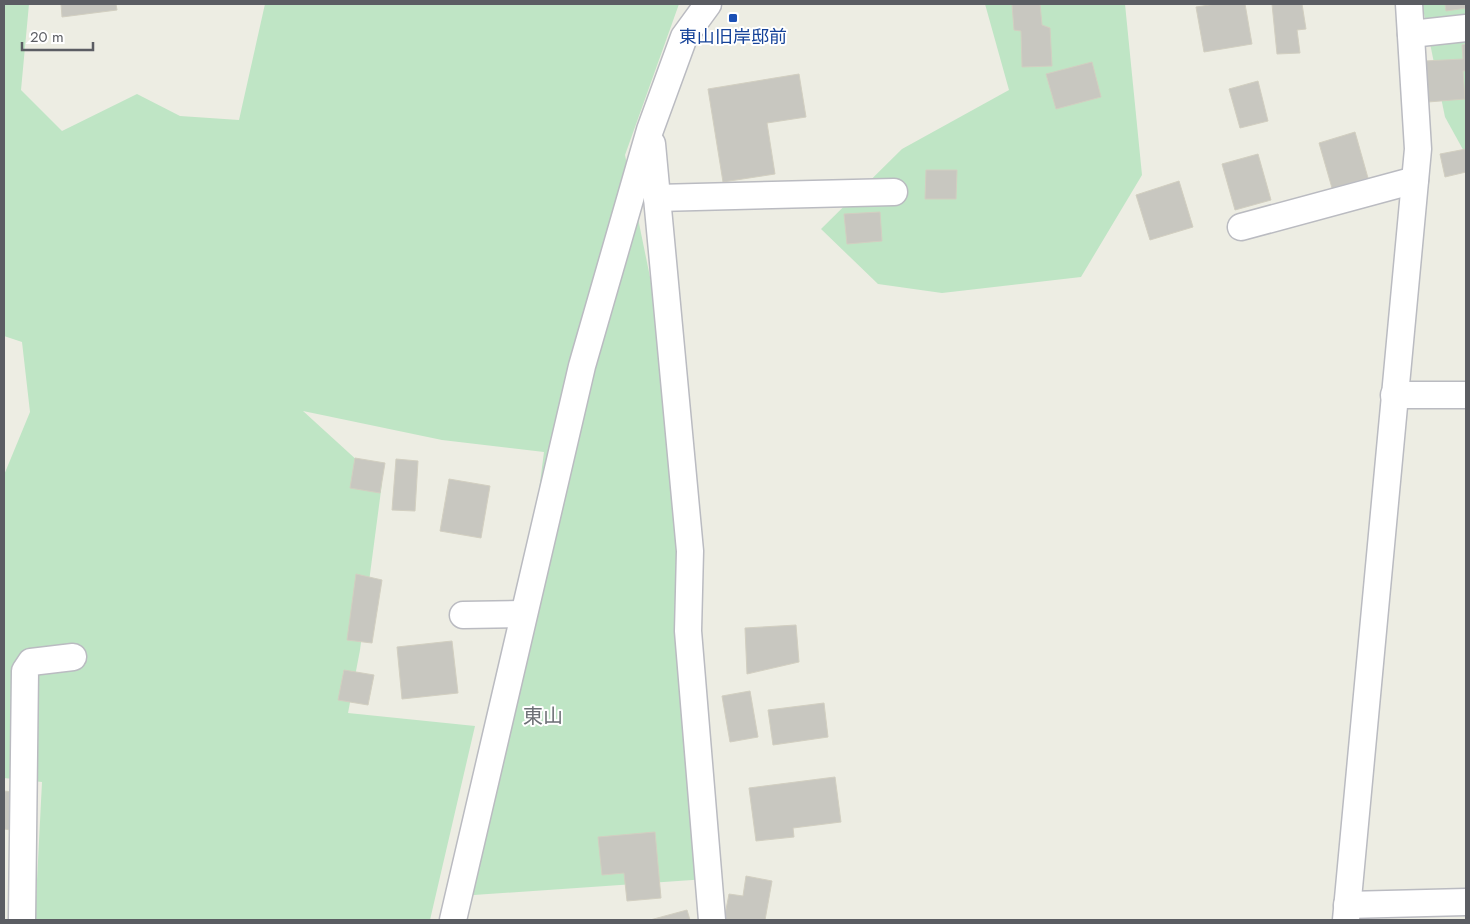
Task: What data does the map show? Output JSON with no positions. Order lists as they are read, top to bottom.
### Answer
{
  "districts": ["東山"],
  "places": {
    "transit": ["東山旧岸邸前"]
  },
  "scale_bar": "20 m"
}
